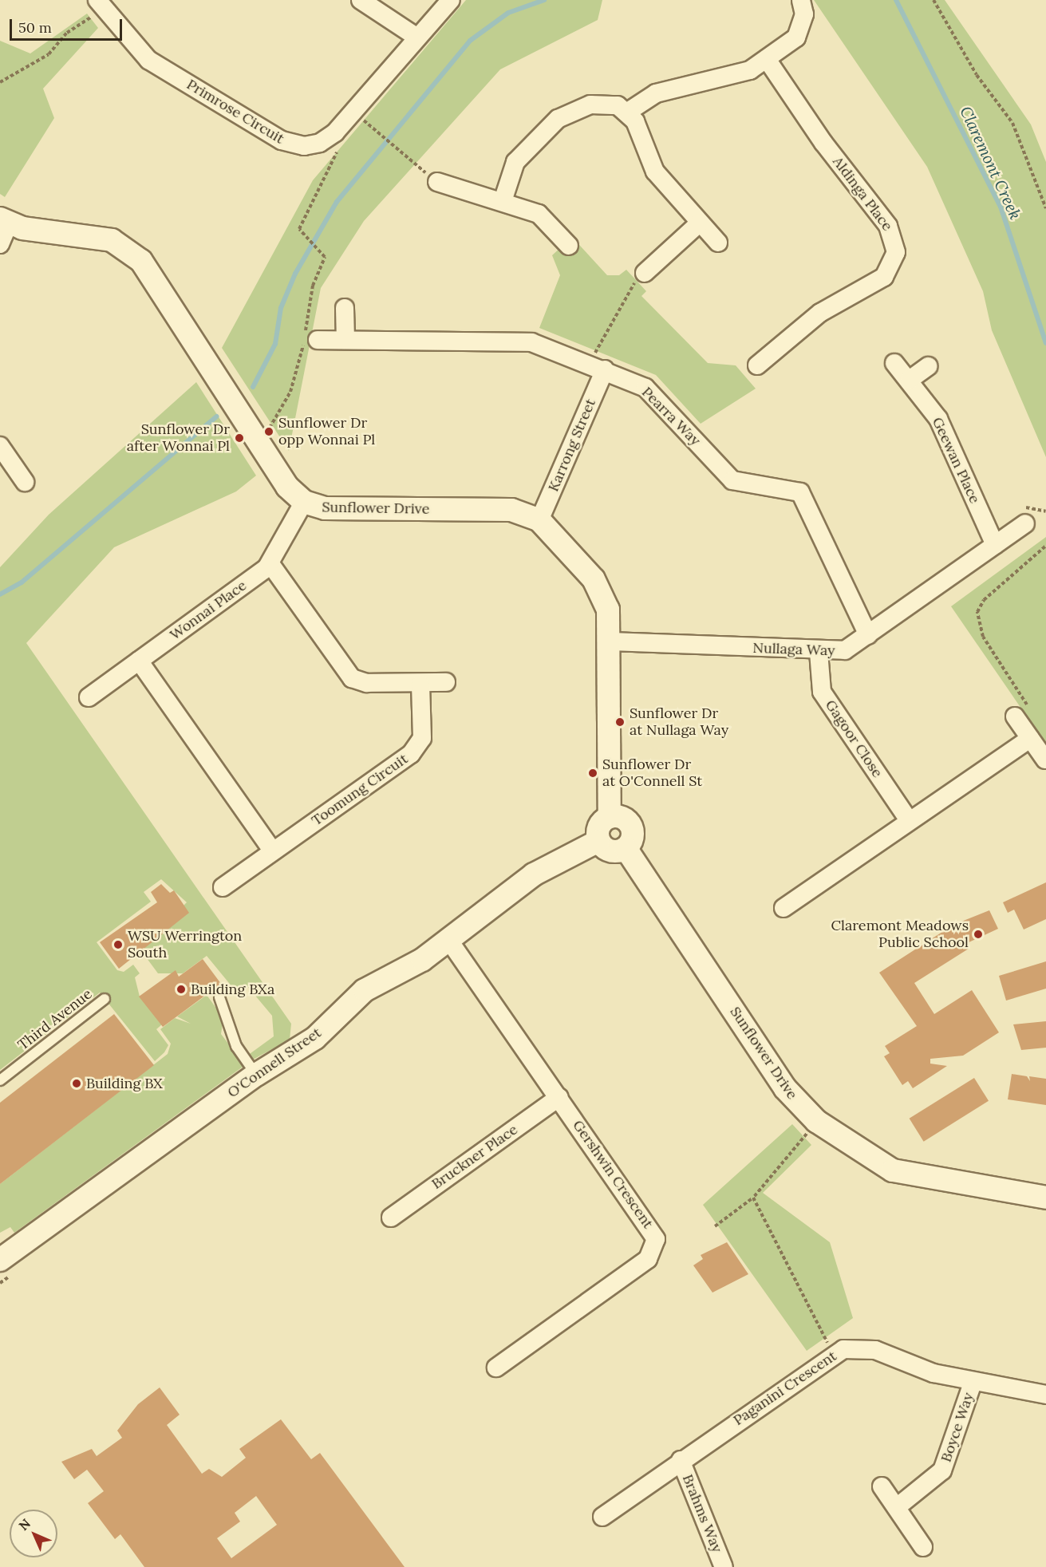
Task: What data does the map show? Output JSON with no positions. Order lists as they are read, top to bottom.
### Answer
{
  "streets": {
    "street": [
      "Primrose Circuit",
      "Aldinga Place",
      "Pearra Way",
      "Karrong Street",
      "Geewan Place",
      "Sunflower Drive",
      "Wonnai Place",
      "Nullaga Way",
      "Gagoor Close",
      "Toomung Circuit",
      "O'Connell Street",
      "Bruckner Place",
      "Gershwin Crescent",
      "Paganini Crescent",
      "Boyce Way",
      "Brahms Way"
    ],
    "lane": ["Third Avenue"]
  },
  "crossings": [
    ["Pearra Way", "Karrong Street"],
    ["Pearra Way", "Nullaga Way"],
    ["Karrong Street", "Sunflower Drive"],
    ["Geewan Place", "Nullaga Way"],
    ["Sunflower Drive", "Wonnai Place"],
    ["Sunflower Drive", "Nullaga Way"],
    ["Sunflower Drive", "O'Connell Street"],
    ["Nullaga Way", "Gagoor Close"],
    ["O'Connell Street", "Gershwin Crescent"],
    ["Bruckner Place", "Gershwin Crescent"],
    ["Paganini Crescent", "Boyce Way"],
    ["Paganini Crescent", "Brahms Way"]
  ],
  "water": ["Claremont Creek"],
  "places": [
    "Sunflower Dr opp Wonnai Pl",
    "Sunflower Dr after Wonnai Pl",
    "Sunflower Dr at Nullaga Way",
    "Sunflower Dr at O'Connell St",
    "Claremont Meadows Public School",
    "WSU Werrington South",
    "Building BXa",
    "Building BX"
  ],
  "scale_bar": "50 m",
  "north": "top left"
}
